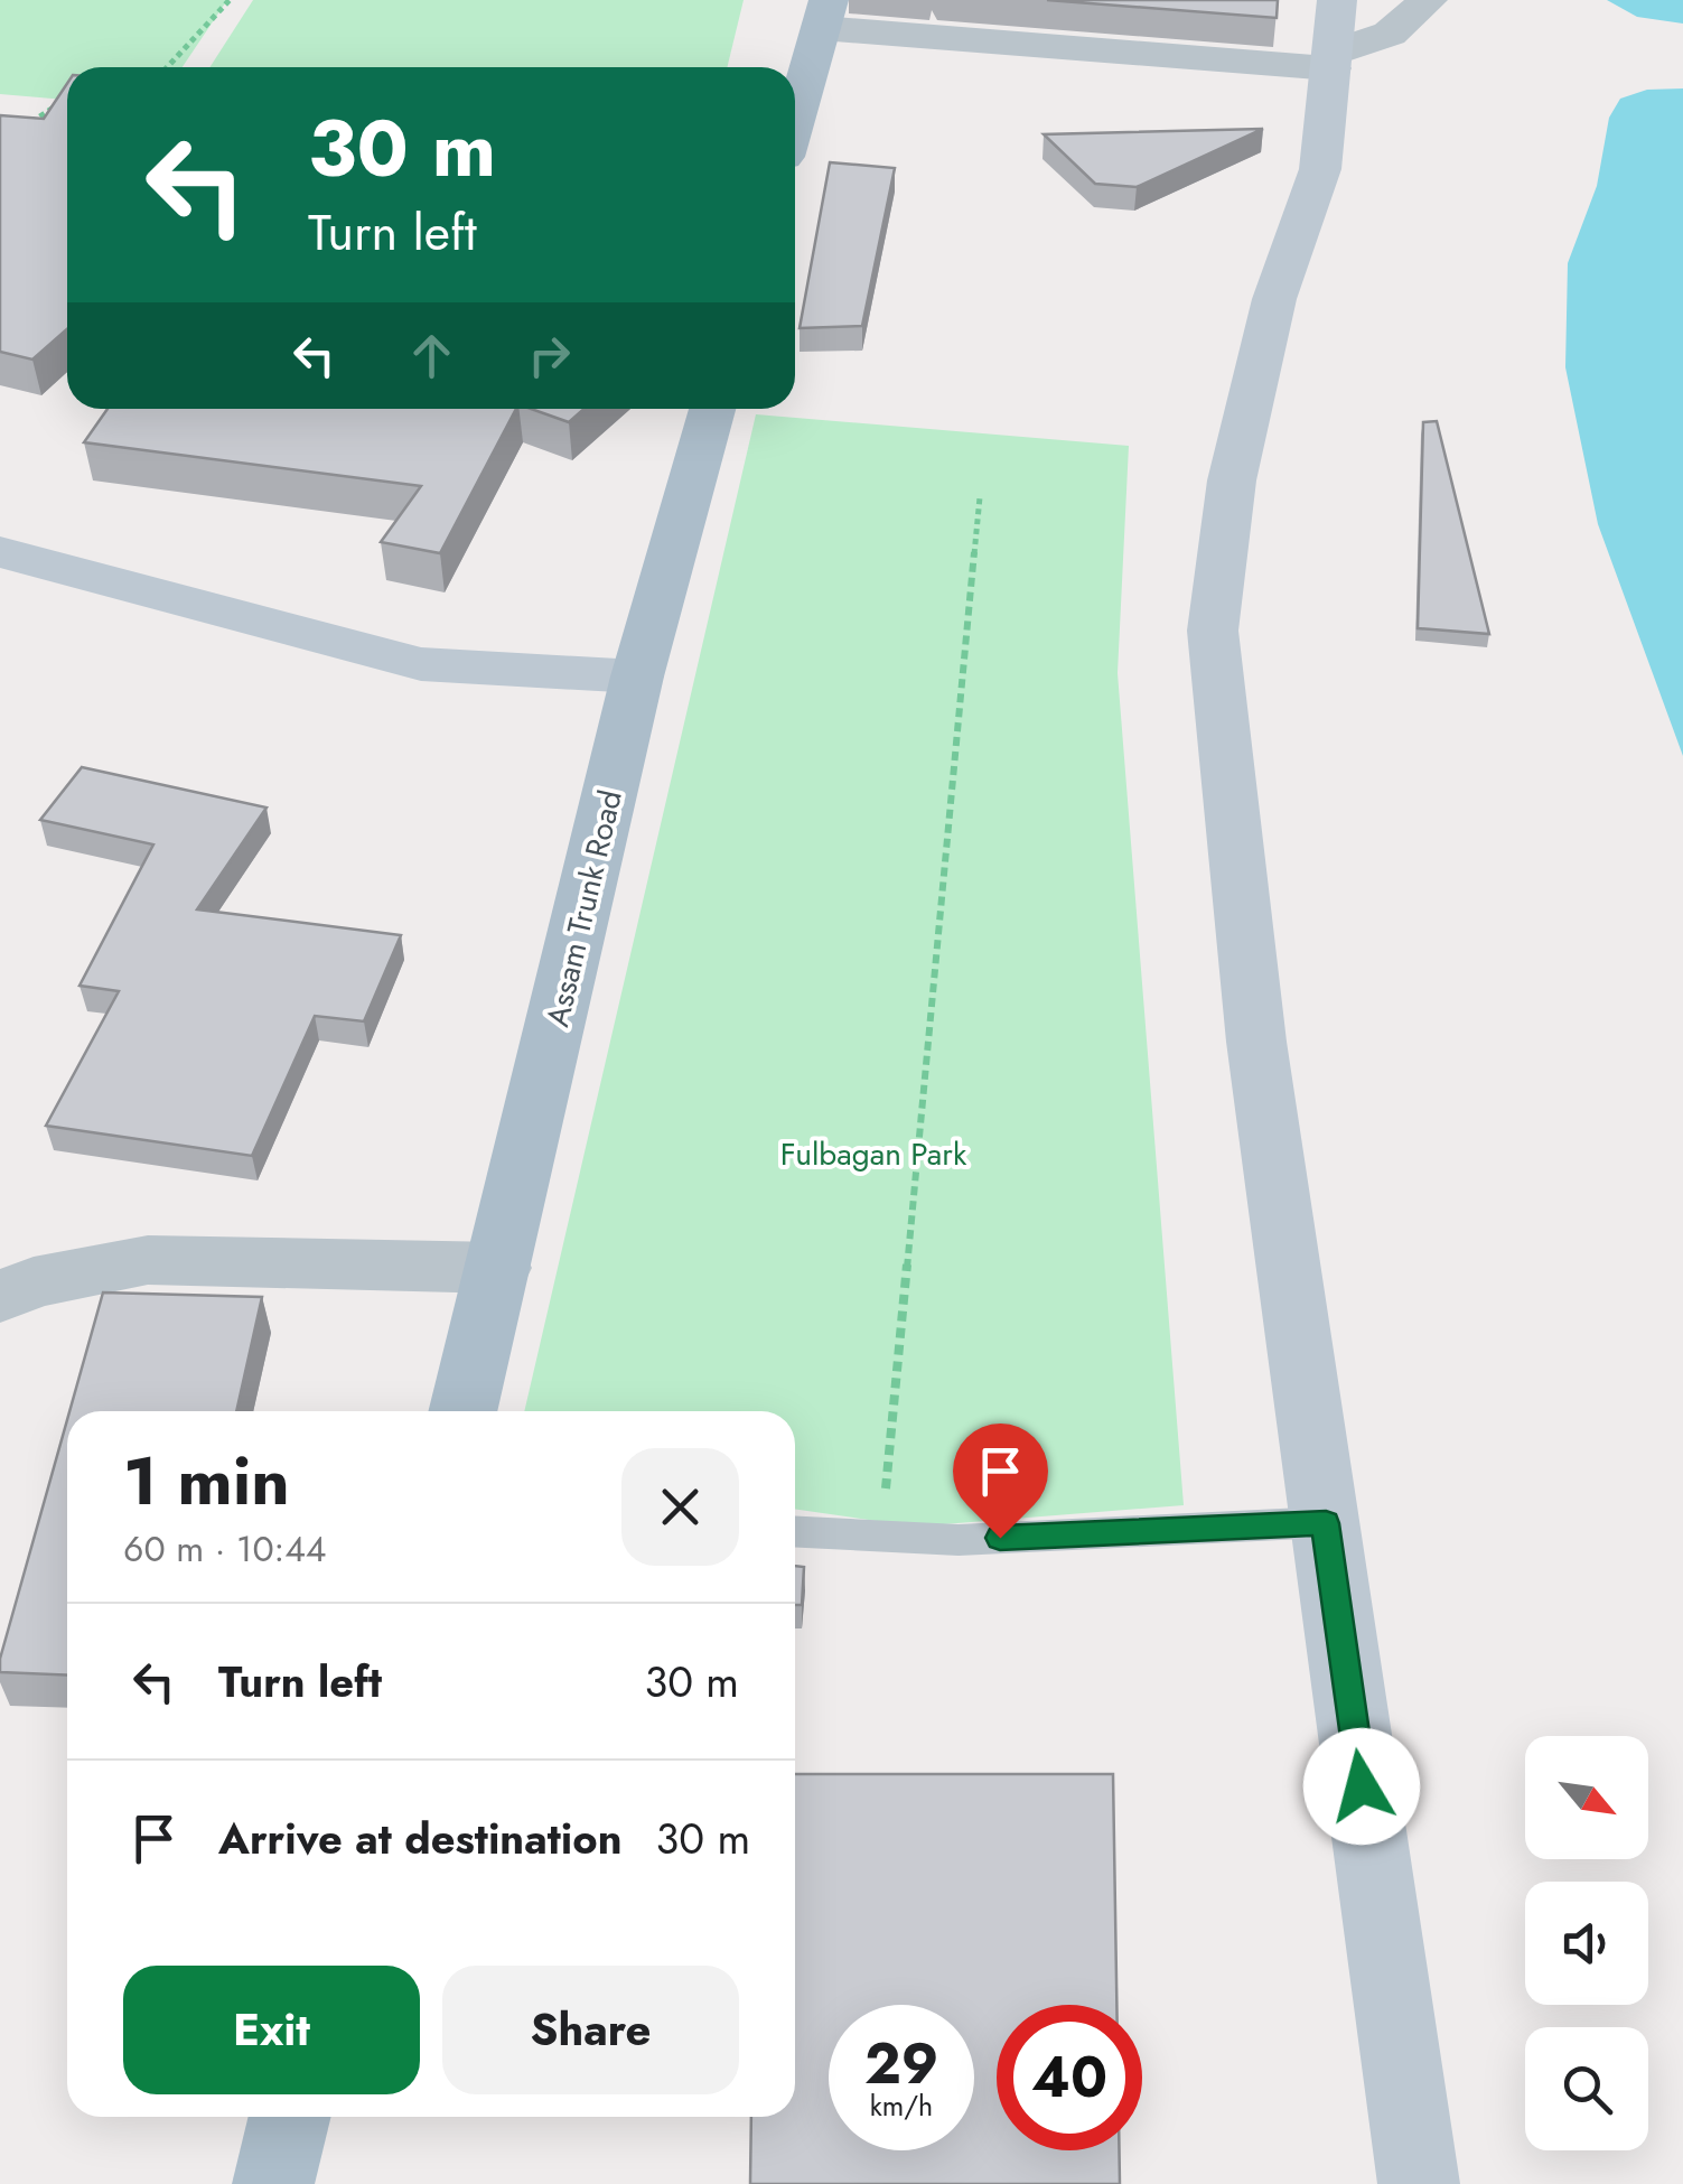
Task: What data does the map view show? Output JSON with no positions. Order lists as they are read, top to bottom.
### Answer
{
  "streets": {
    "main road": ["Assam Trunk Road"]
  },
  "parks": ["Fulbagan Park"],
  "north": "bottom right",
  "page": {
    "turn": ["30 m", "Turn left"],
    "heading": ["1 min", "60 m · 10:44"],
    "list": [
      {
        "name": "Turn left",
        "value": "30 m"
      },
      {
        "name": "Arrive at destination",
        "value": "30 m"
      }
    ],
    "buttons": ["Exit", "Share"],
    "speed": "29 km/h",
    "limit": "40"
  }
}
